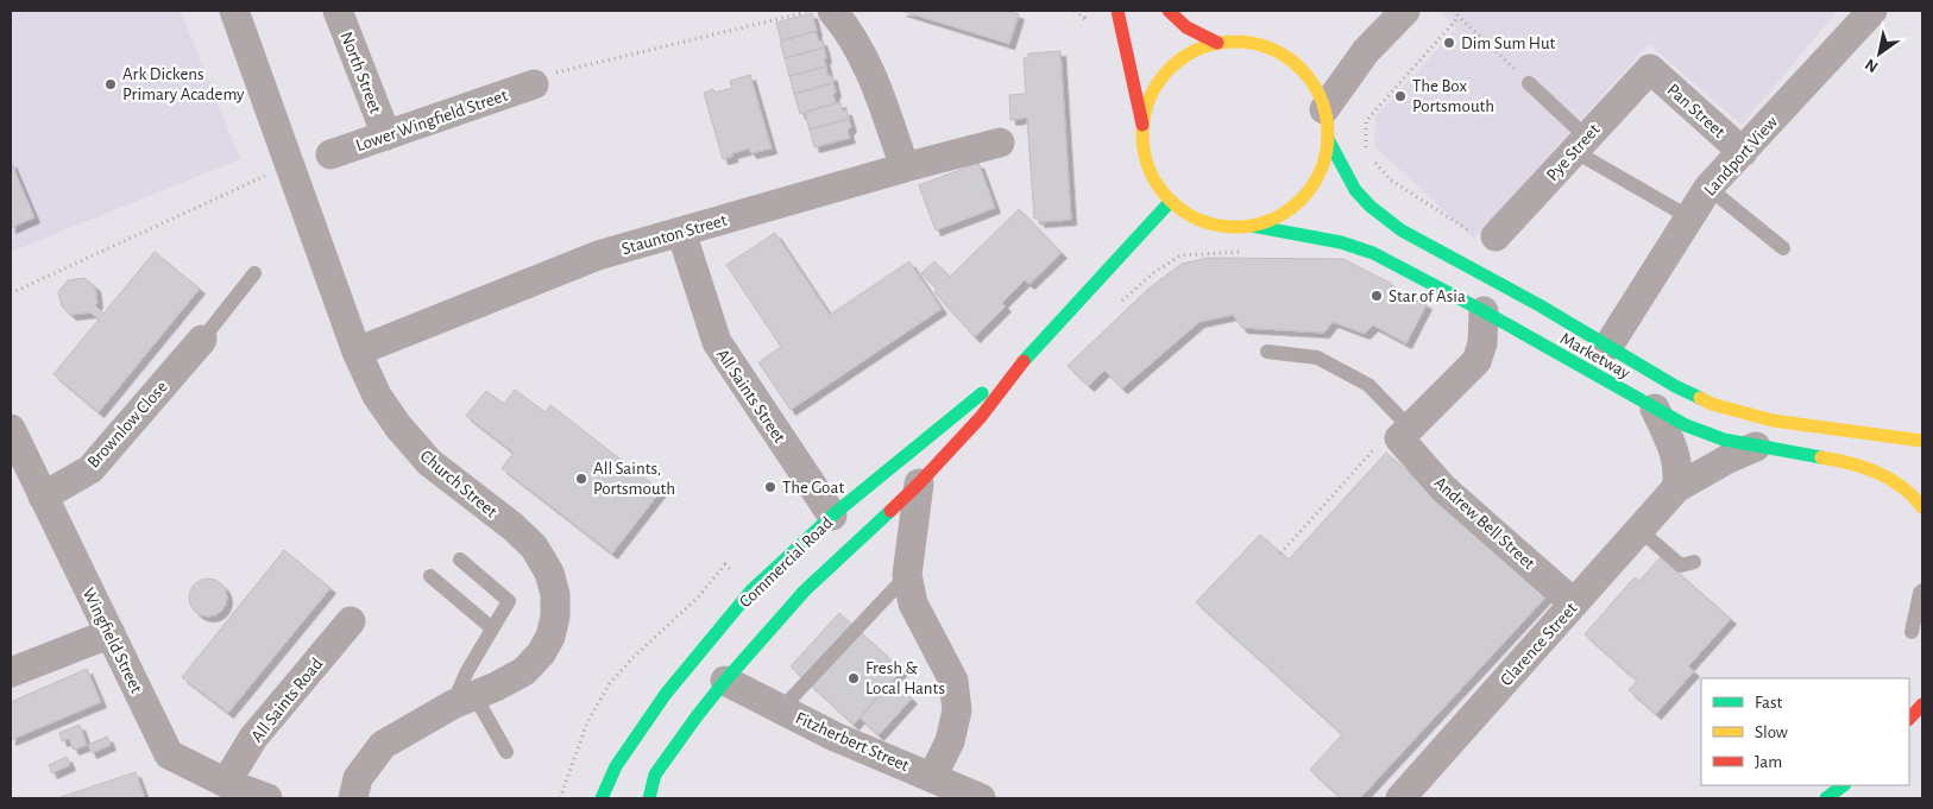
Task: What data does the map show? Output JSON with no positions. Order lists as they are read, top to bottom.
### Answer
{
  "streets": {
    "main road": ["Marketway", "Commercial Road"],
    "street": [
      "North Street",
      "Pan Street",
      "Lower Wingfield Street",
      "Pye Street",
      "Landport View",
      "Staunton Street",
      "All Saints Street",
      "Brownlow Close",
      "Church Street",
      "Andrew Bell Street",
      "Wingfield Street",
      "Clarence Street",
      "All Saints Road",
      "Fitzherbert Street"
    ]
  },
  "crossings": [
    ["North Street", "Lower Wingfield Street"],
    ["Pan Street", "Pye Street"],
    ["Pan Street", "Landport View"],
    ["Landport View", "Marketway"],
    ["Staunton Street", "All Saints Street"],
    ["Staunton Street", "Church Street"],
    ["Marketway", "Commercial Road"],
    ["Marketway", "Clarence Street"],
    ["All Saints Street", "Commercial Road"],
    ["Brownlow Close", "Wingfield Street"],
    ["Andrew Bell Street", "Clarence Street"],
    ["Commercial Road", "Fitzherbert Street"],
    ["Wingfield Street", "All Saints Road"]
  ],
  "places": [
    "Dim Sum Hut",
    "Ark Dickens Primary Academy",
    "The Box Portsmouth",
    "Star of Asia",
    "All Saints, Portsmouth",
    "The Goat",
    "Fresh & Local Hants"
  ],
  "legend": ["Fast", "Slow", "Jam"],
  "north": "bottom left"
}
